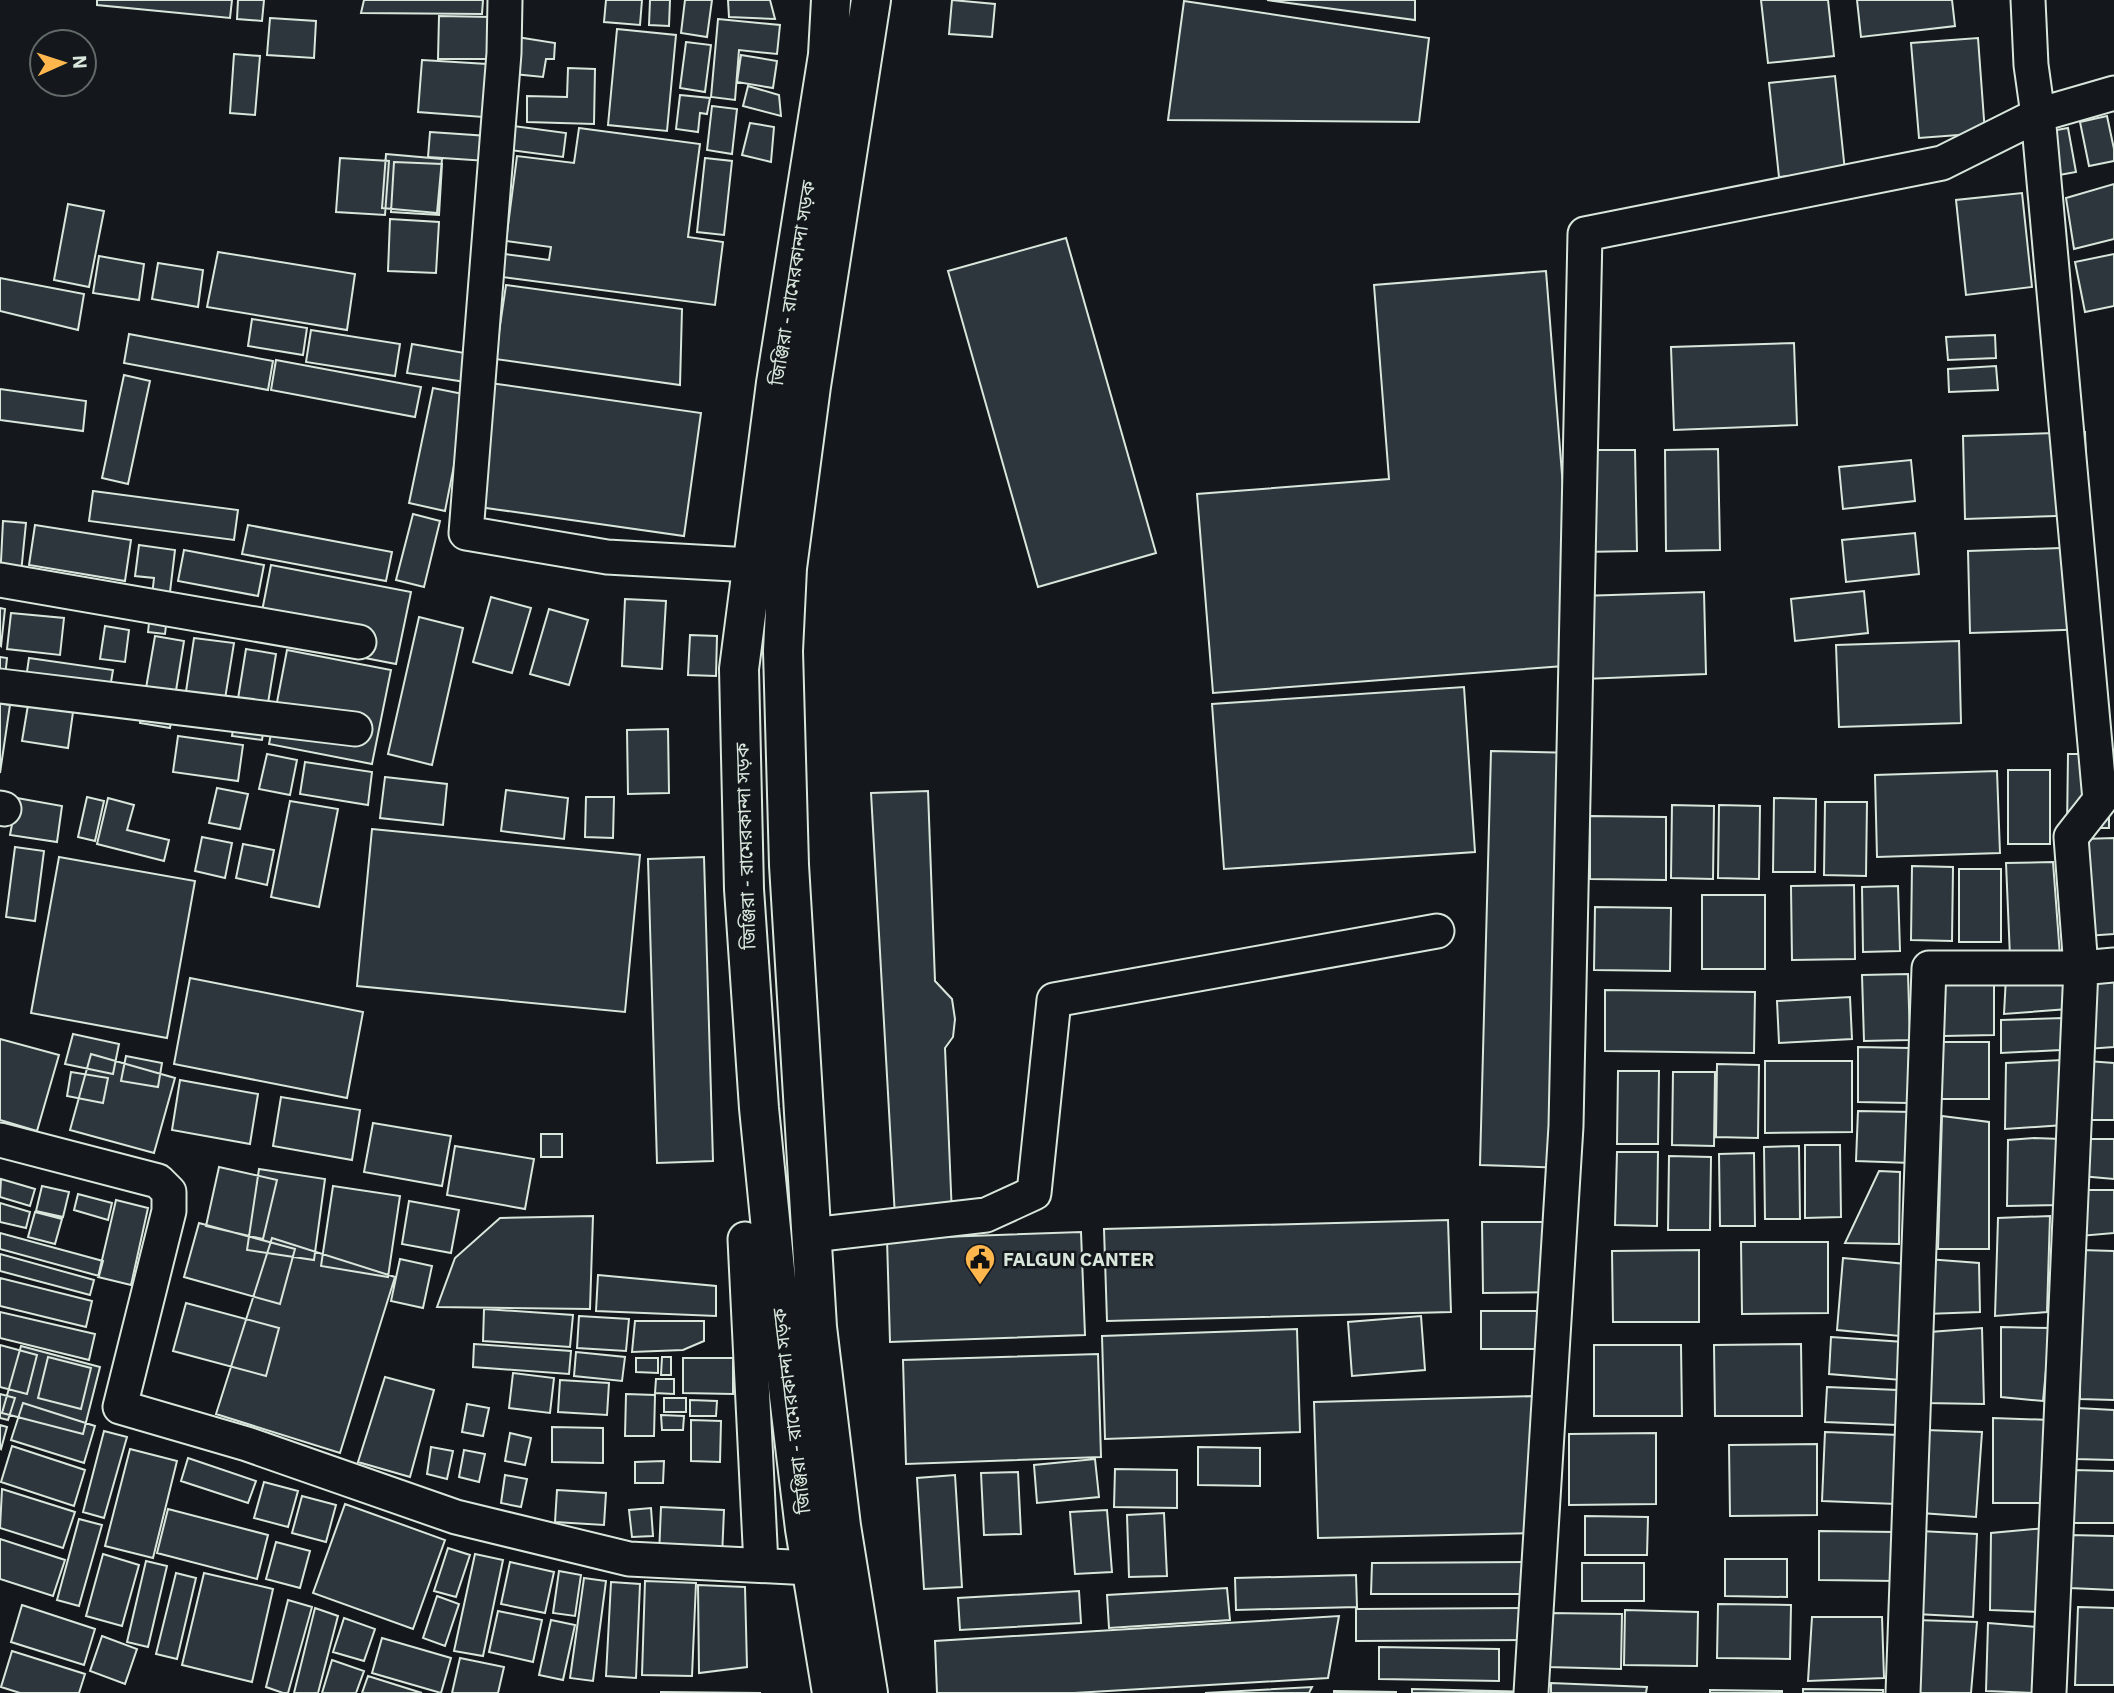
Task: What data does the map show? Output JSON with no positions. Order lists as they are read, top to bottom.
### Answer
{
  "streets": {
    "main road": ["জিঞ্জিরা - রামেরকান্দা সড়ক"]
  },
  "places": {
    "public building": ["FALGUN CANTER"]
  },
  "north": "right"
}
